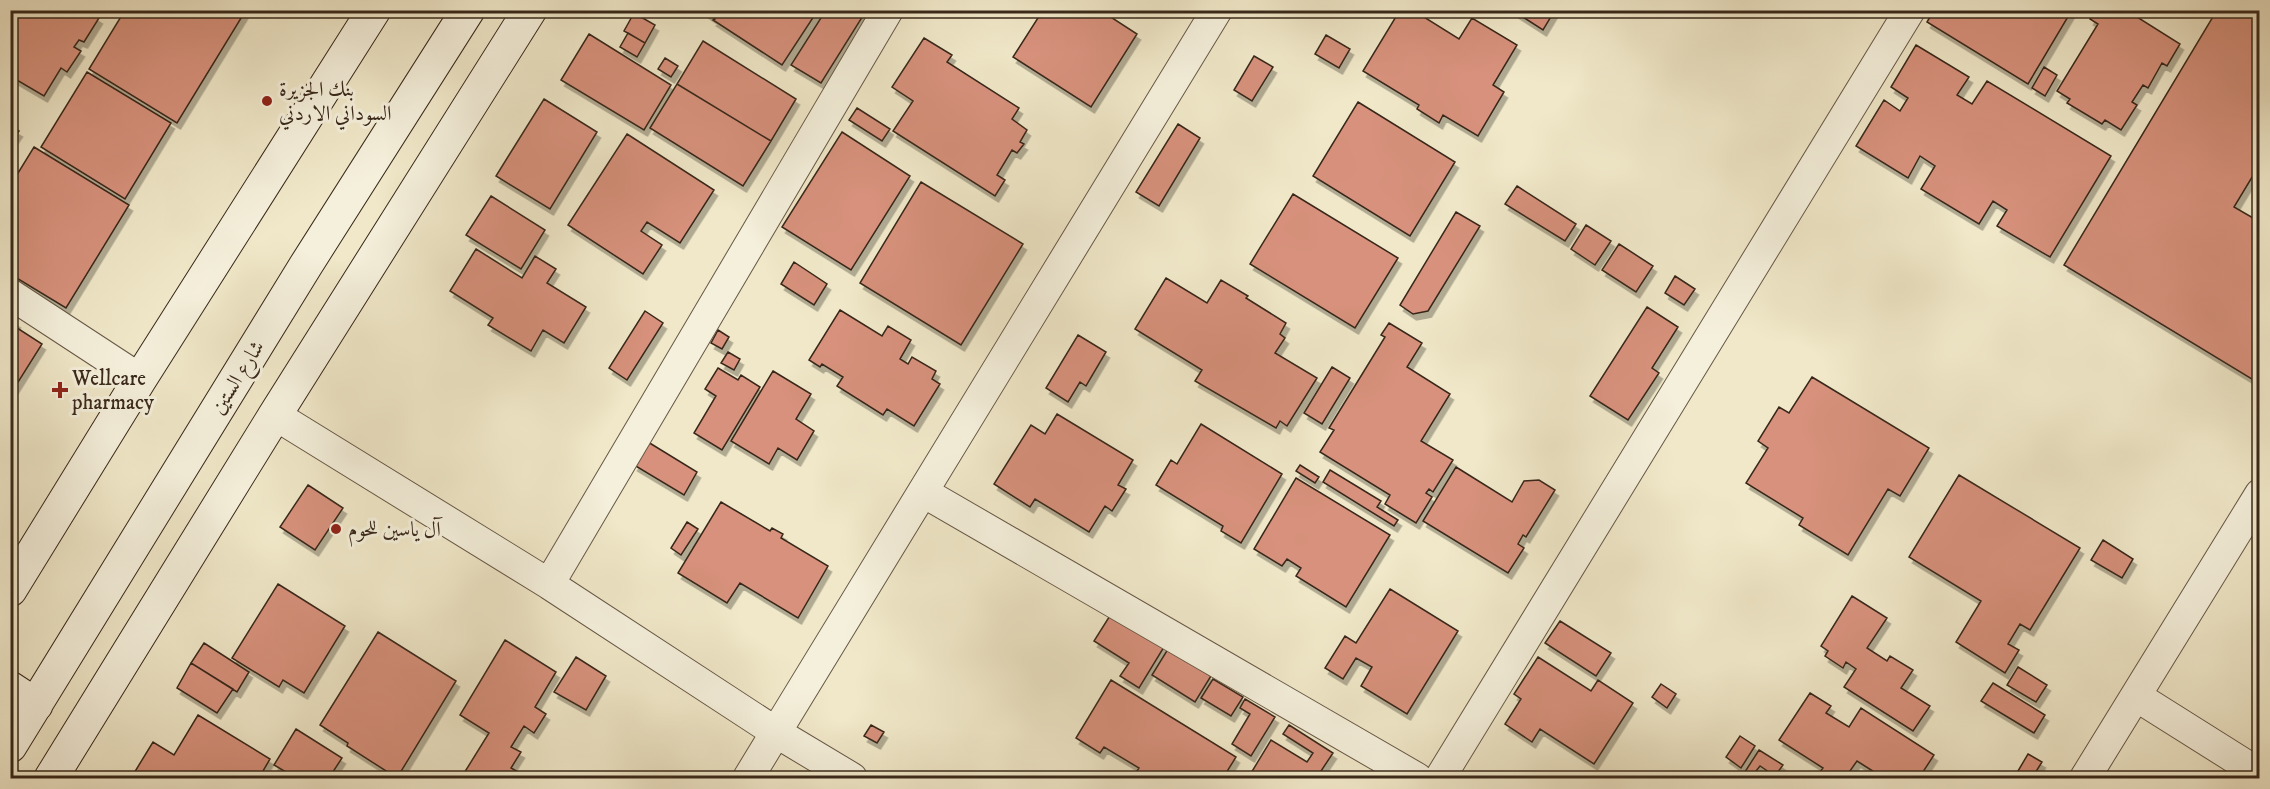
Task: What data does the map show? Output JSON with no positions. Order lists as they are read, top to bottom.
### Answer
{
  "streets": {
    "main road": ["شارع الستين"]
  },
  "places": {
    "other": ["بنك الجزيرة السوداني الاردني", "آل ياسين للحوم"],
    "health": ["Wellcare pharmacy"]
  }
}
